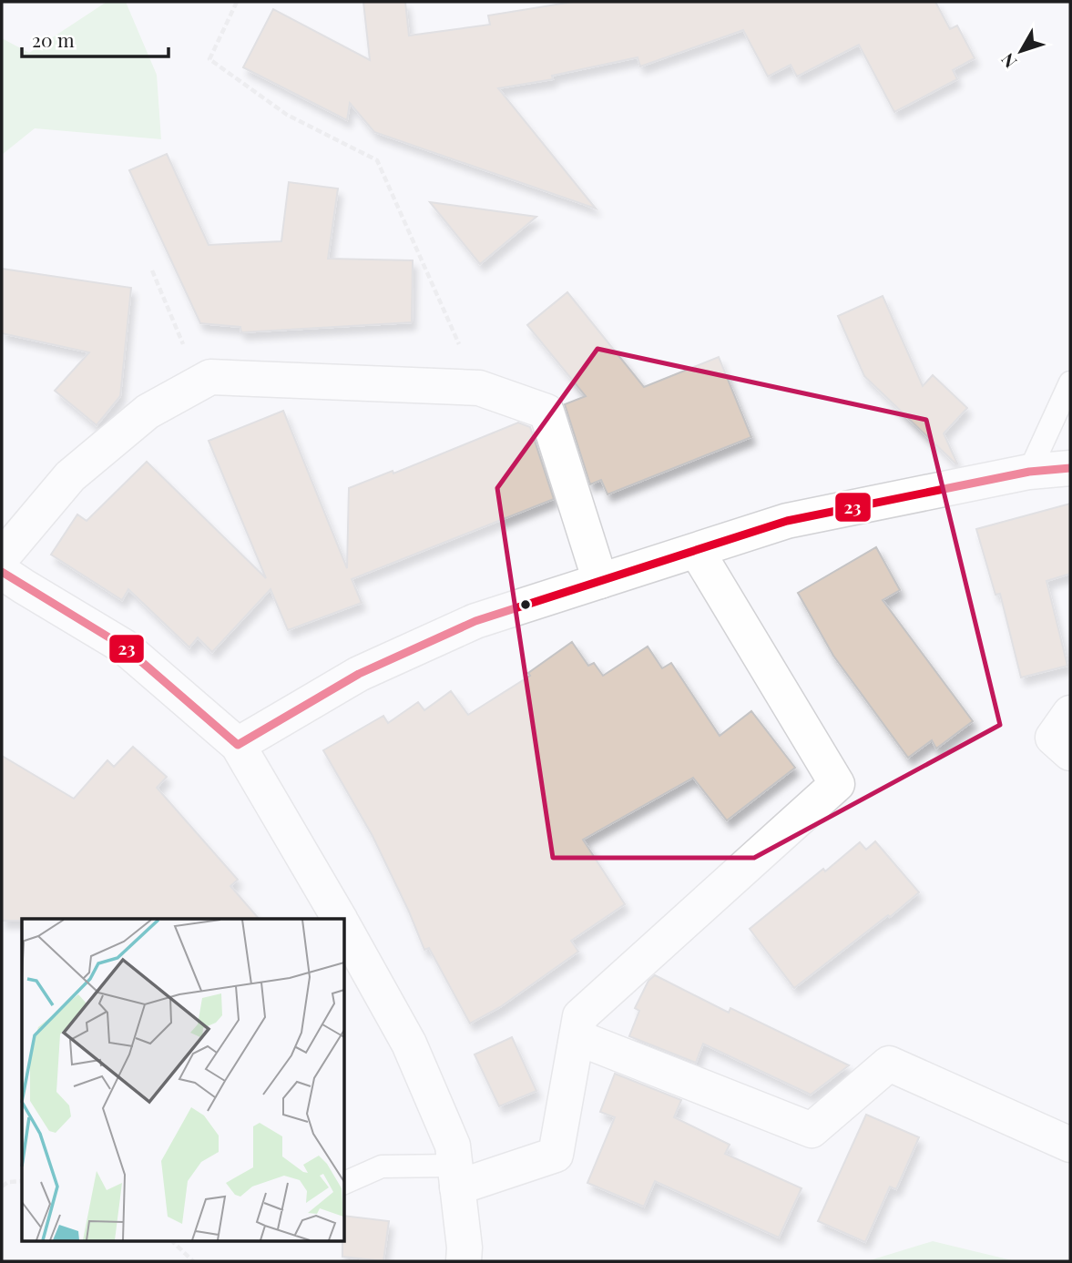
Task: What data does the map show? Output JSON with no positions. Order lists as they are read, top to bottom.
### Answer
{
  "lines": ["transit line 23"],
  "scale_bar": "20 m",
  "north": "bottom left"
}
